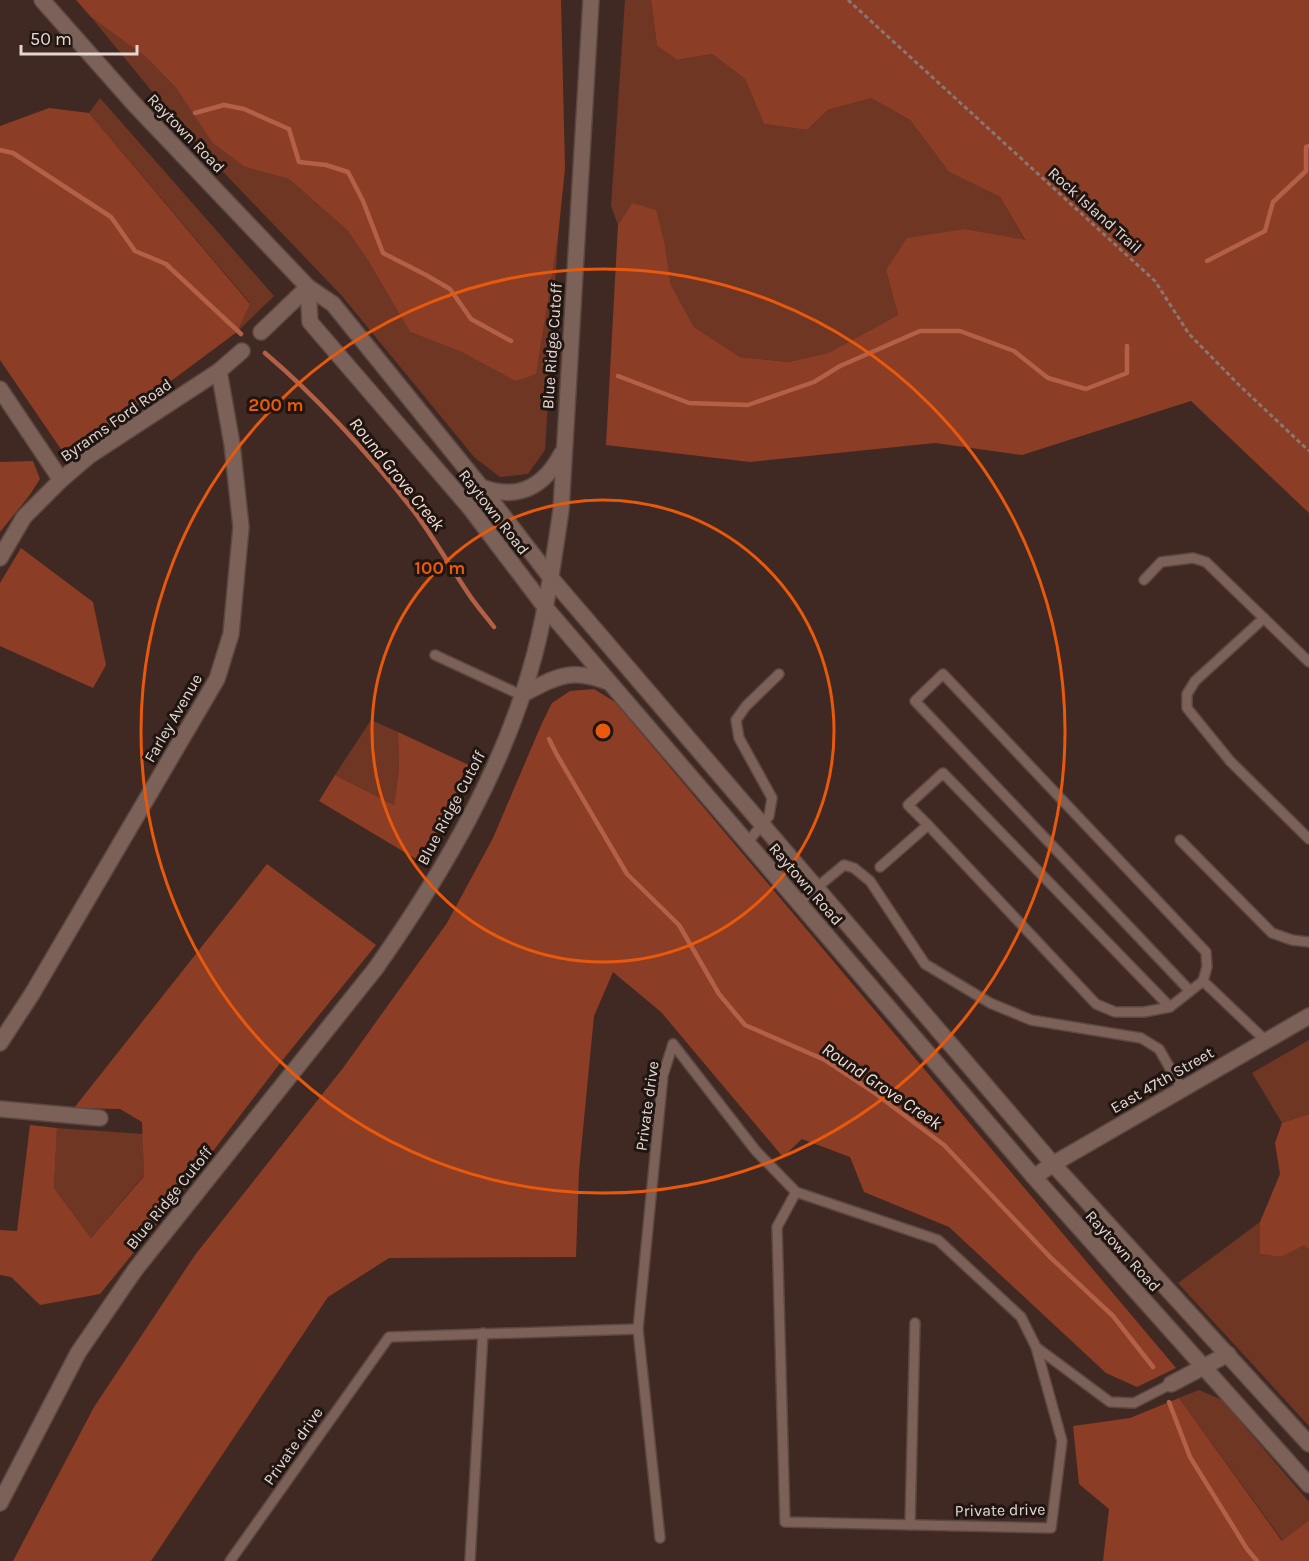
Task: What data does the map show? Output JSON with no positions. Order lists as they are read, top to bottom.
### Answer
{
  "streets": {
    "main road": [
      "Raytown Road",
      "Blue Ridge Cutoff",
      "Byrams Ford Road",
      "Farley Avenue",
      "East 47th Street"
    ],
    "lane": ["Private drive"],
    "path": ["Rock Island Trail"]
  },
  "crossings": [
    ["Raytown Road", "Blue Ridge Cutoff"],
    ["Raytown Road", "East 47th Street"],
    ["Byrams Ford Road", "Farley Avenue"]
  ],
  "water": ["Round Grove Creek"],
  "scale_bar": "50 m",
  "rings": ["200 m", "100 m"]
}
